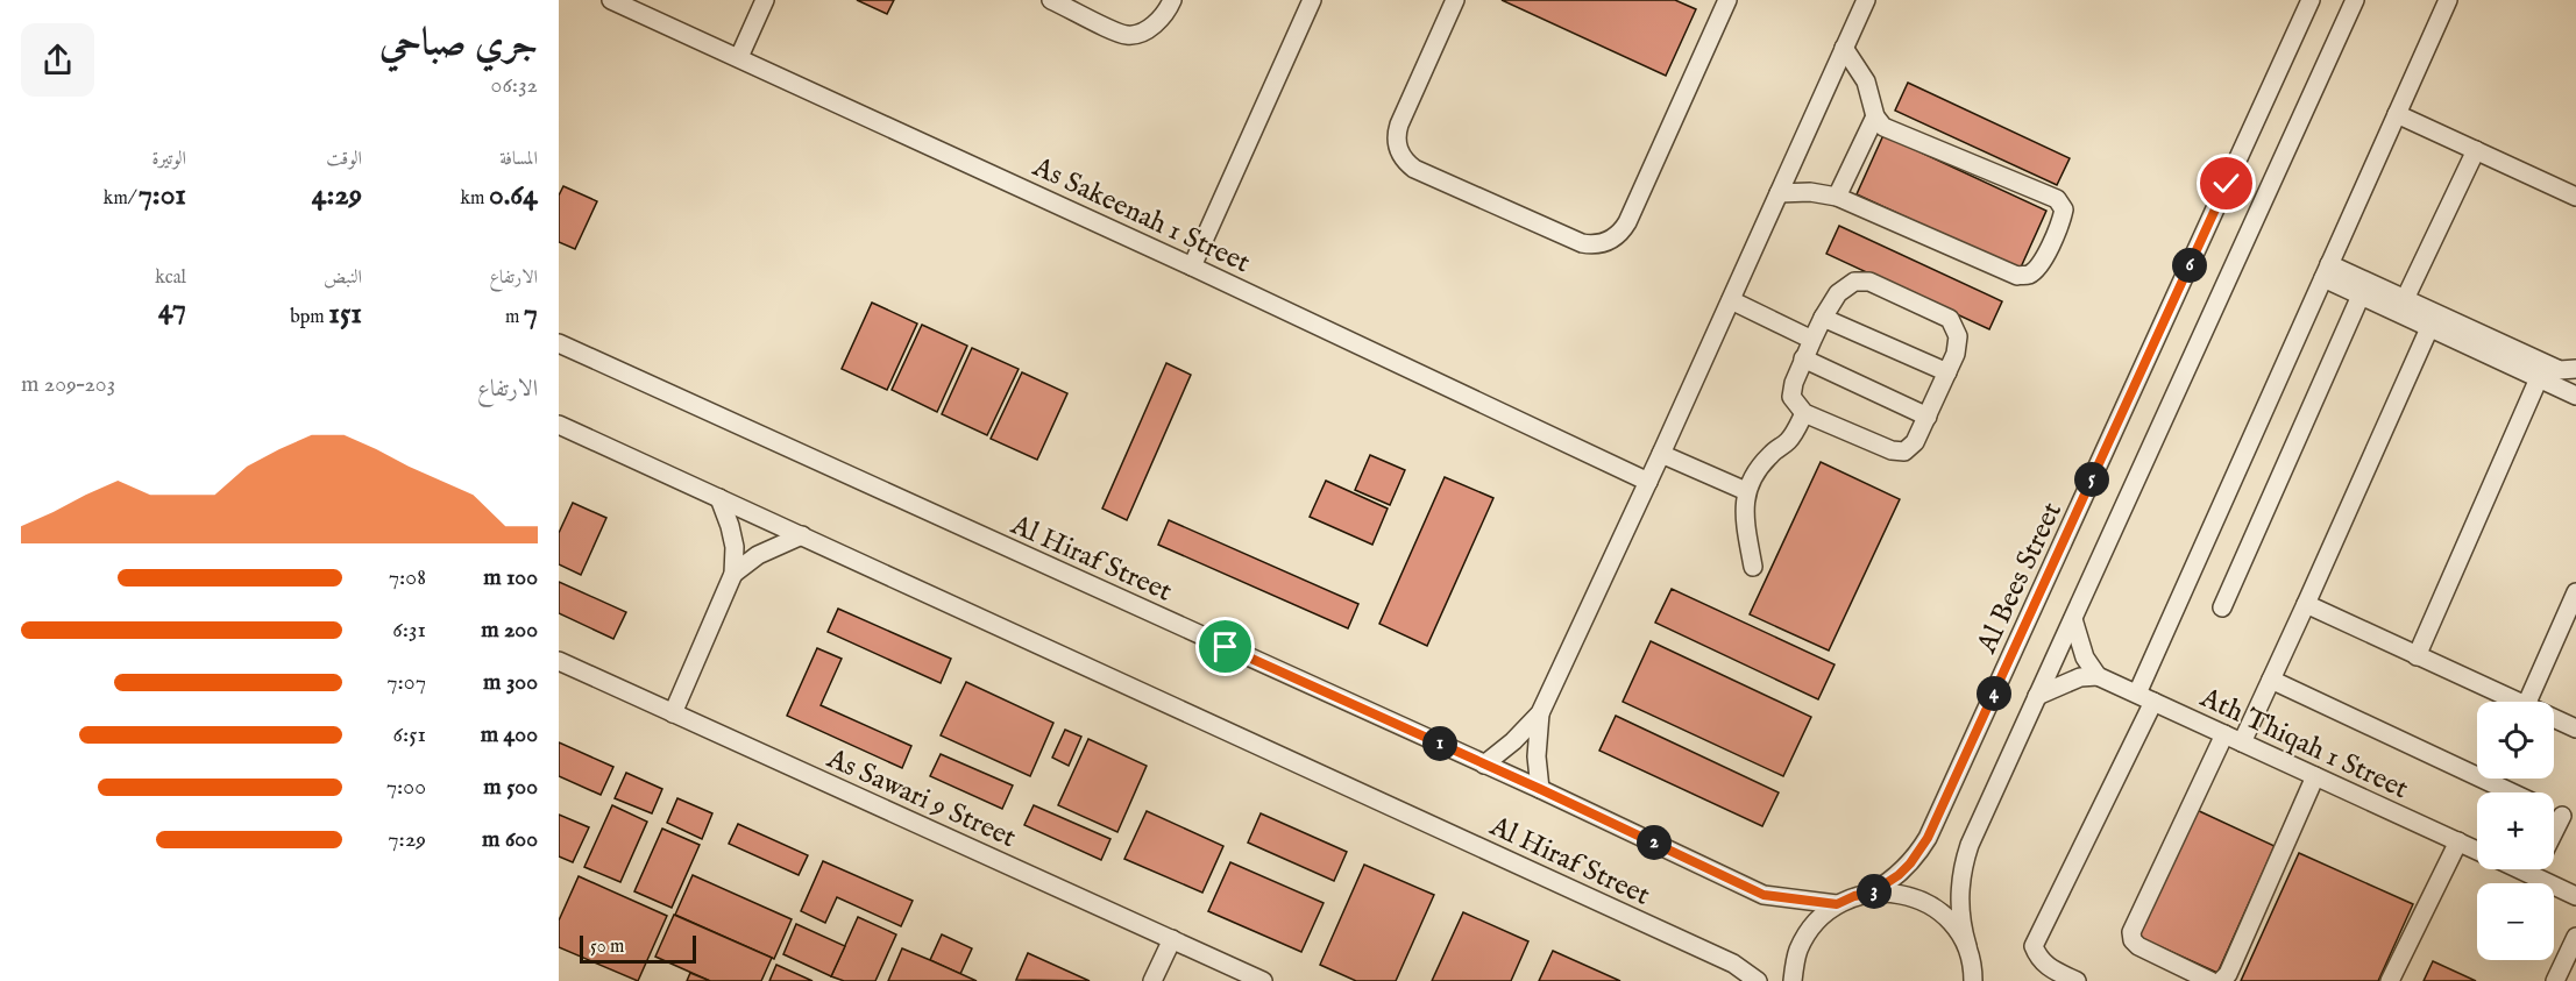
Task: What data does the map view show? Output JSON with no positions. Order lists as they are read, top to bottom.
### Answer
{
  "streets": {
    "street": [
      "As Sakeenah 1 Street",
      "Al Hiraf Street",
      "Al Bees Street",
      "Ath Thiqah 1 Street",
      "As Sawari 9 Street"
    ]
  },
  "scale_bar": "50 m",
  "page": {
    "heading": ["جري صباحي", "06:32"],
    "stats": [
      ["المسافة", "0.64 km"],
      ["الوقت", "4:29"],
      ["الوتيرة", "7:01 /km"],
      ["الارتفاع", "7 m"],
      ["النبض", "151 bpm"],
      ["kcal", "47"]
    ],
    "pins": [
      "6",
      "5",
      "4",
      "1",
      "2",
      "3"
    ],
    "chart": ["الارتفاع", "203–209 m"],
    "list": [
      {
        "name": "100 m",
        "note": "7:08"
      },
      {
        "name": "200 m",
        "note": "6:31"
      },
      {
        "name": "300 m",
        "note": "7:07"
      },
      {
        "name": "400 m",
        "note": "6:51"
      },
      {
        "name": "500 m",
        "note": "7:00"
      },
      {
        "name": "600 m",
        "note": "7:29"
      }
    ],
    "map_buttons": ["+", "−"],
    "scale": "50 m"
  }
}
